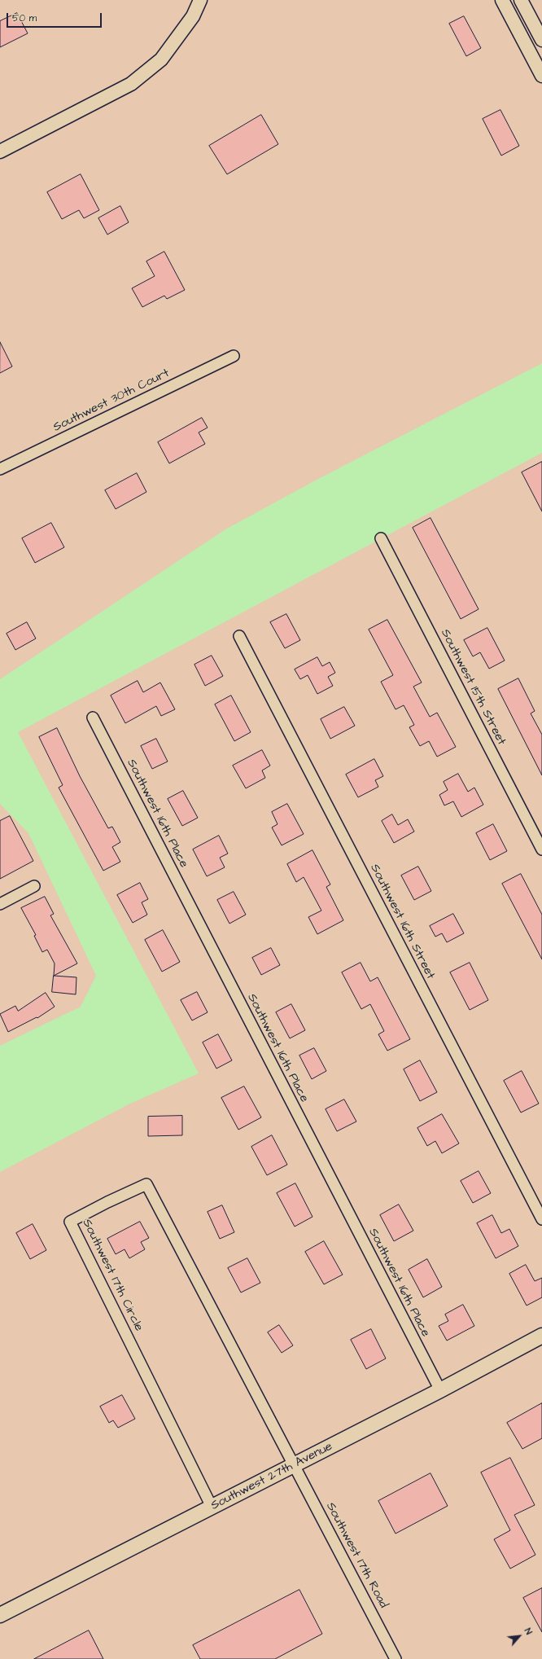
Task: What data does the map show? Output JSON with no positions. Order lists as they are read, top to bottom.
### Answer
{
  "streets": {
    "main road": ["Southwest 27th Avenue"],
    "street": [
      "Southwest 30th Court",
      "Southwest 15th Street",
      "Southwest 16th Place",
      "Southwest 16th Street",
      "Southwest 17th Circle",
      "Southwest 17th Road"
    ]
  },
  "crossings": [
    ["Southwest 16th Place", "Southwest 27th Avenue"],
    ["Southwest 17th Circle", "Southwest 27th Avenue"],
    ["Southwest 17th Circle", "Southwest 17th Road"],
    ["Southwest 27th Avenue", "Southwest 17th Road"]
  ],
  "scale_bar": "50 m",
  "north": "top right"
}
